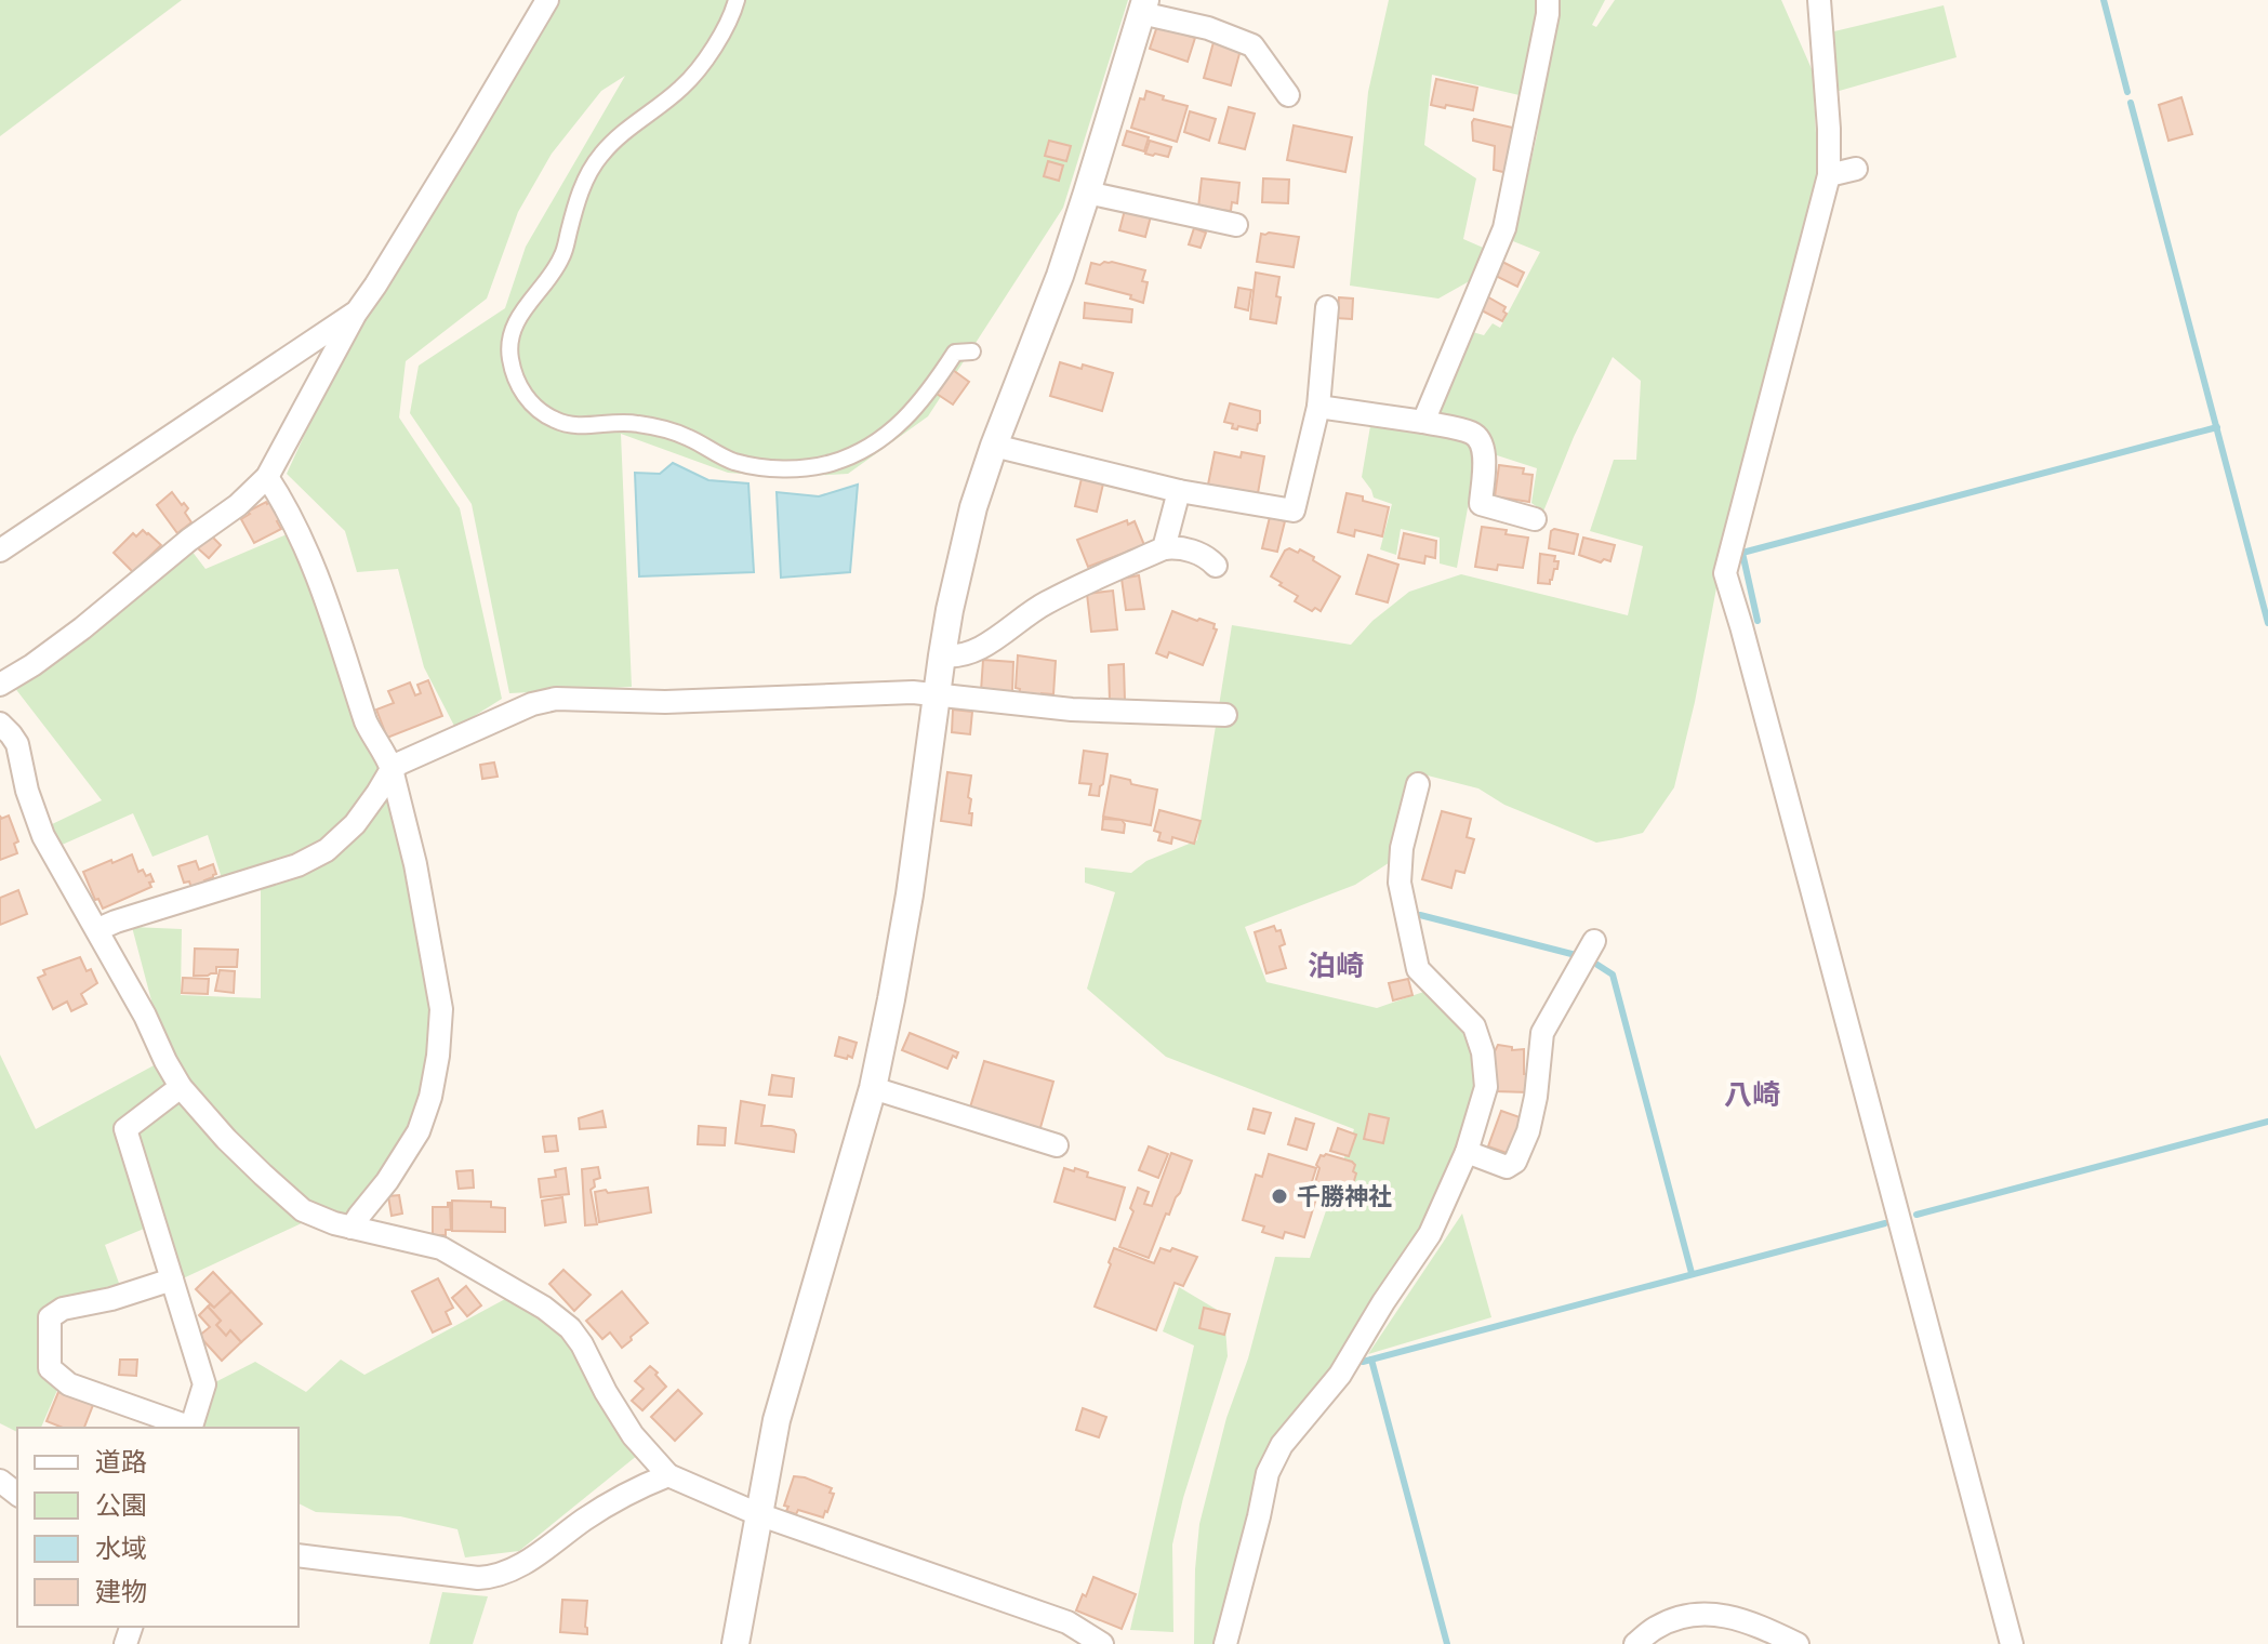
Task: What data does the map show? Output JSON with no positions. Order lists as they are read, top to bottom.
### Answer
{
  "districts": ["泊崎", "八崎"],
  "places": ["千勝神社"],
  "legend": [
    "道路",
    "公園",
    "水域",
    "建物"
  ]
}
